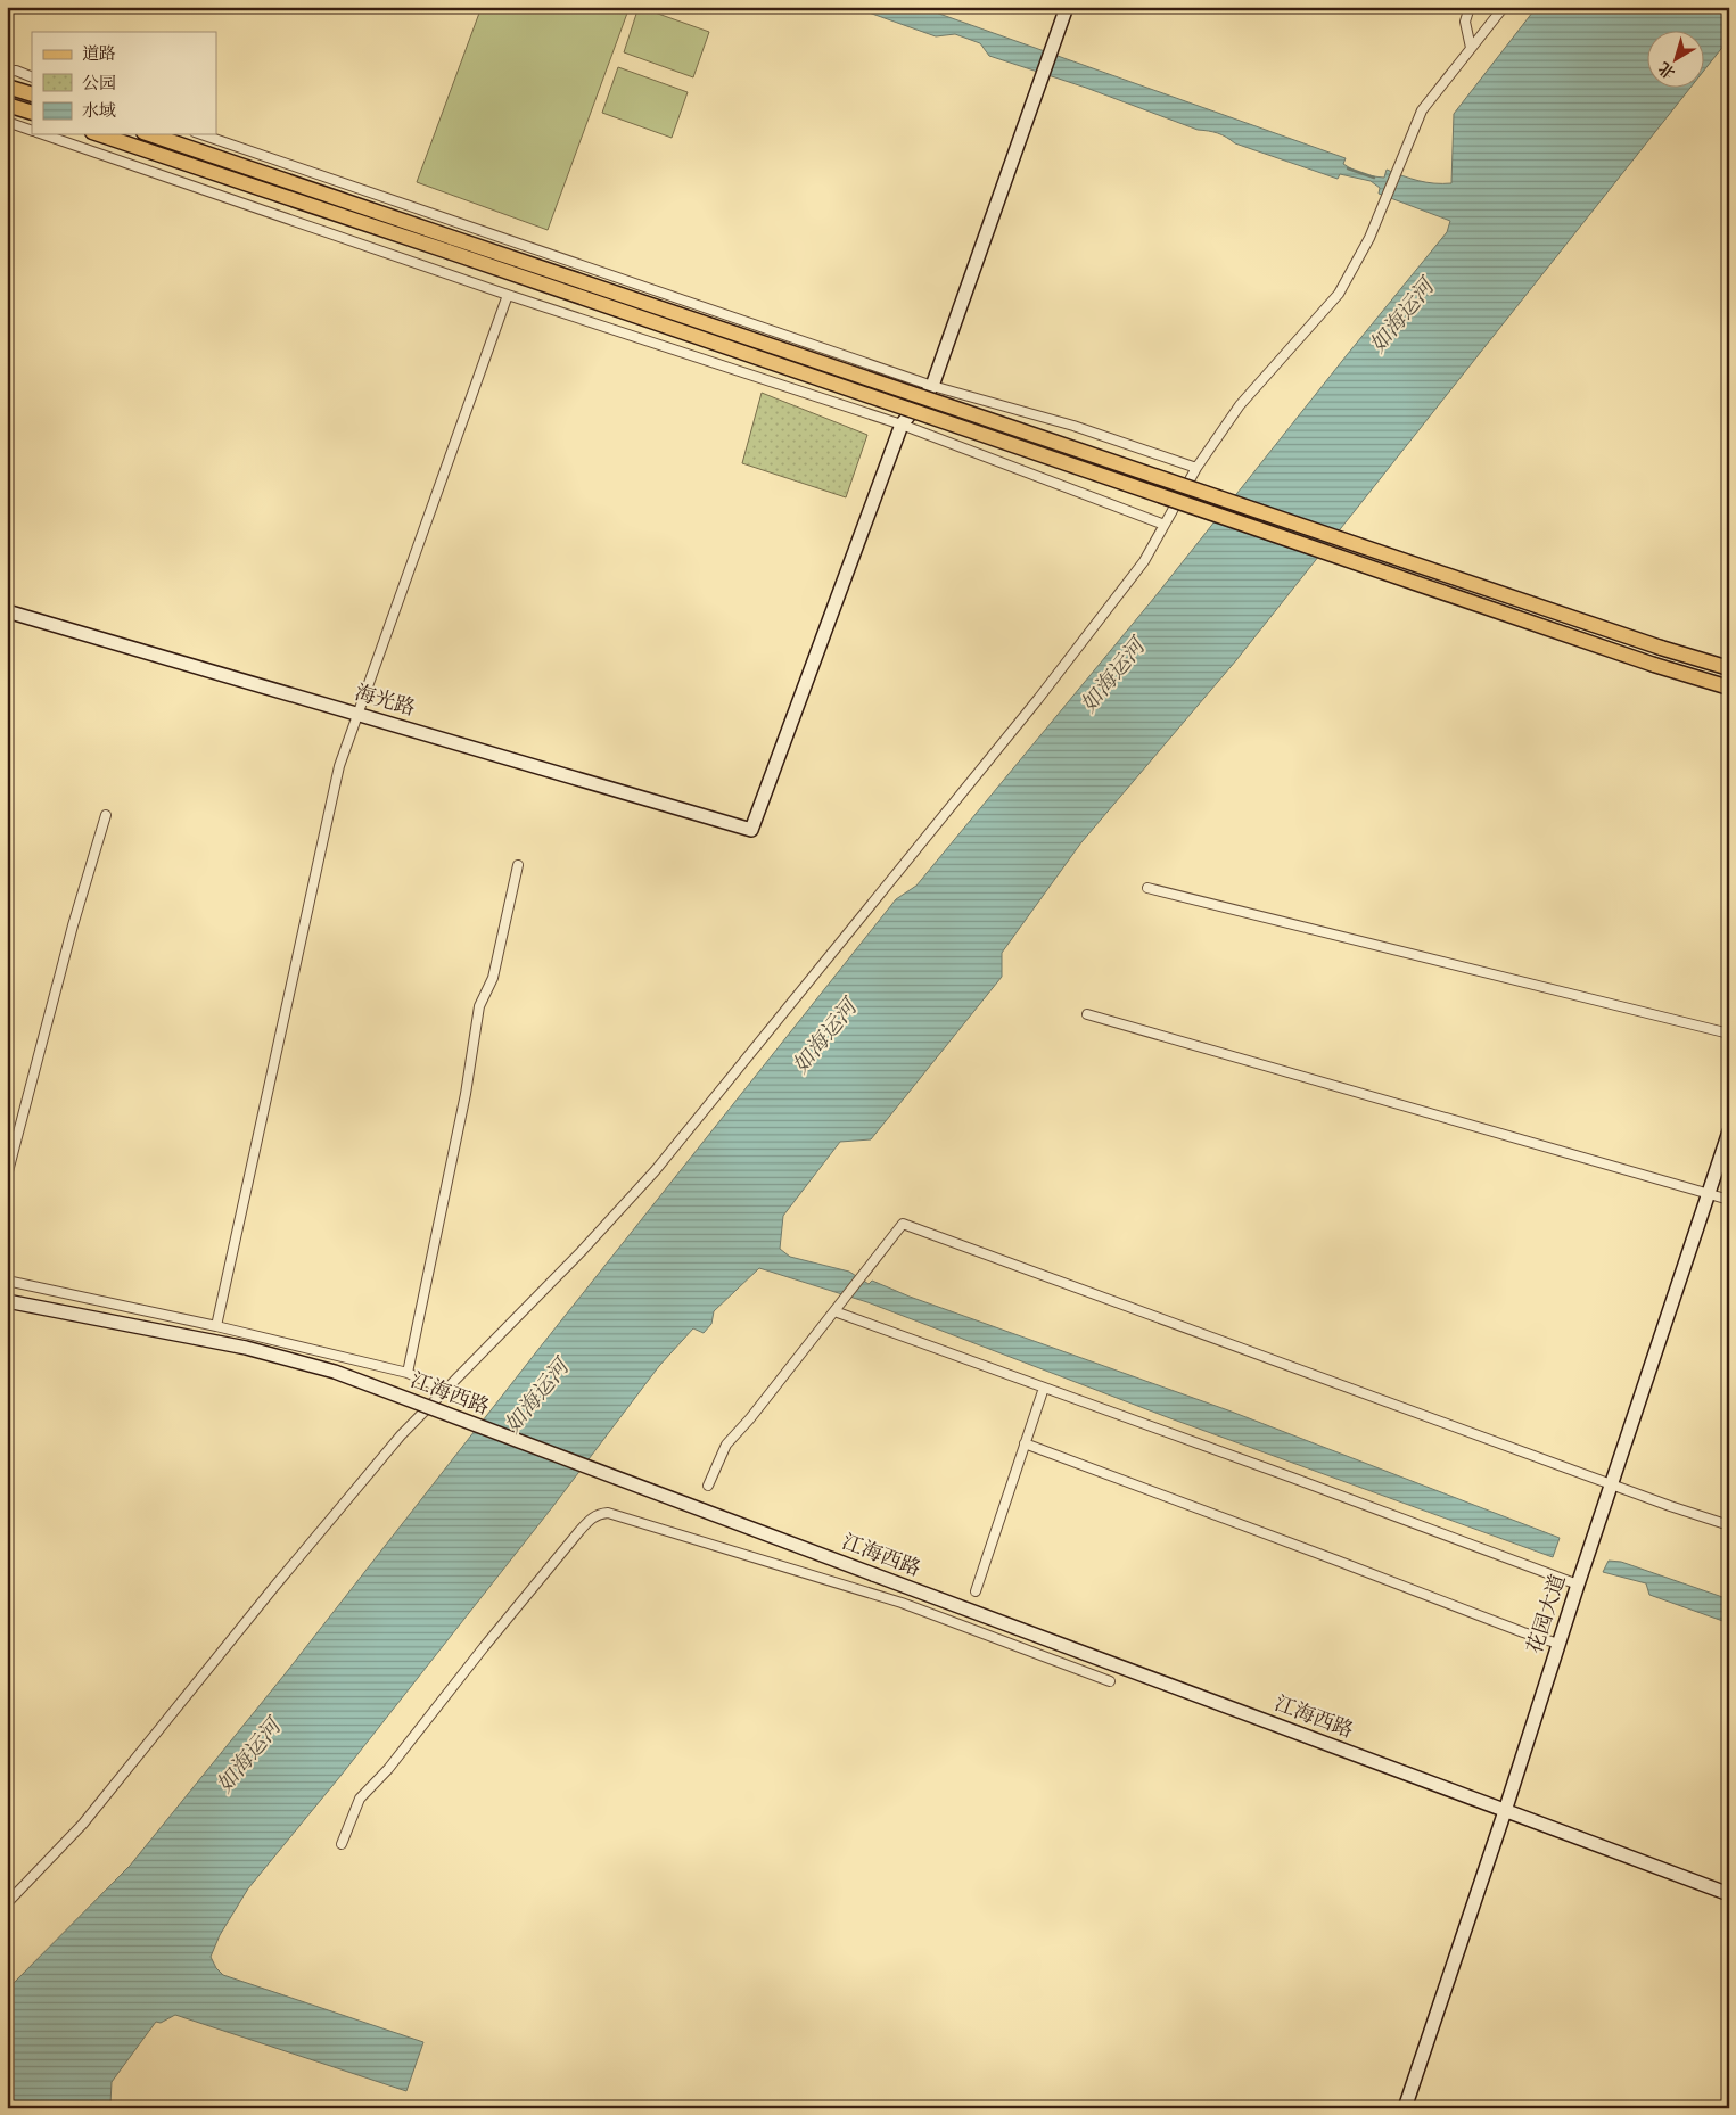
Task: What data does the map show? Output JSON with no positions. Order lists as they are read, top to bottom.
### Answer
{
  "streets": {
    "street": ["海光路", "江海西路", "花园大道"]
  },
  "crossings": [
    ["江海西路", "花园大道"]
  ],
  "water": ["如海运河"],
  "legend": ["道路", "公园", "水域"],
  "north": "bottom left"
}
